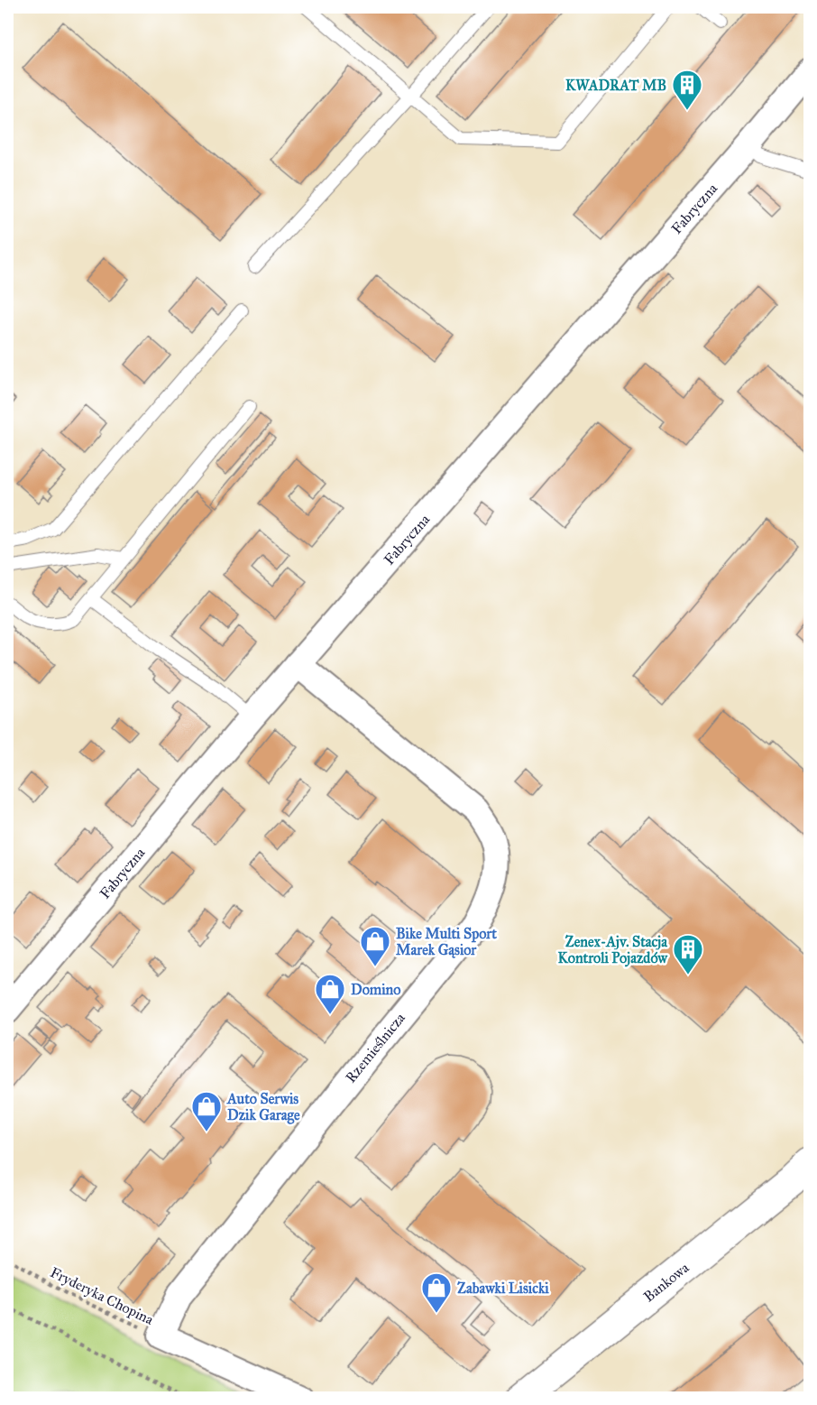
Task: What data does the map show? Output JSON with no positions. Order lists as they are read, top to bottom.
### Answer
{
  "streets": {
    "street": ["Fabryczna", "Rzemieślnicza", "Bankowa"],
    "path": ["Fryderyka Chopina"]
  },
  "crossings": [
    ["Fabryczna", "Rzemieślnicza"],
    ["Rzemieślnicza", "Fryderyka Chopina"]
  ],
  "places": {
    "building": ["KWADRAT MB", "Zenex-Ajv. Stacja Kontroli Pojazdów"],
    "shop": [
      "Bike Multi Sport Marek Gąsior",
      "Domino",
      "Auto Serwis Dzik Garage",
      "Zabawki Lisicki"
    ]
  }
}
